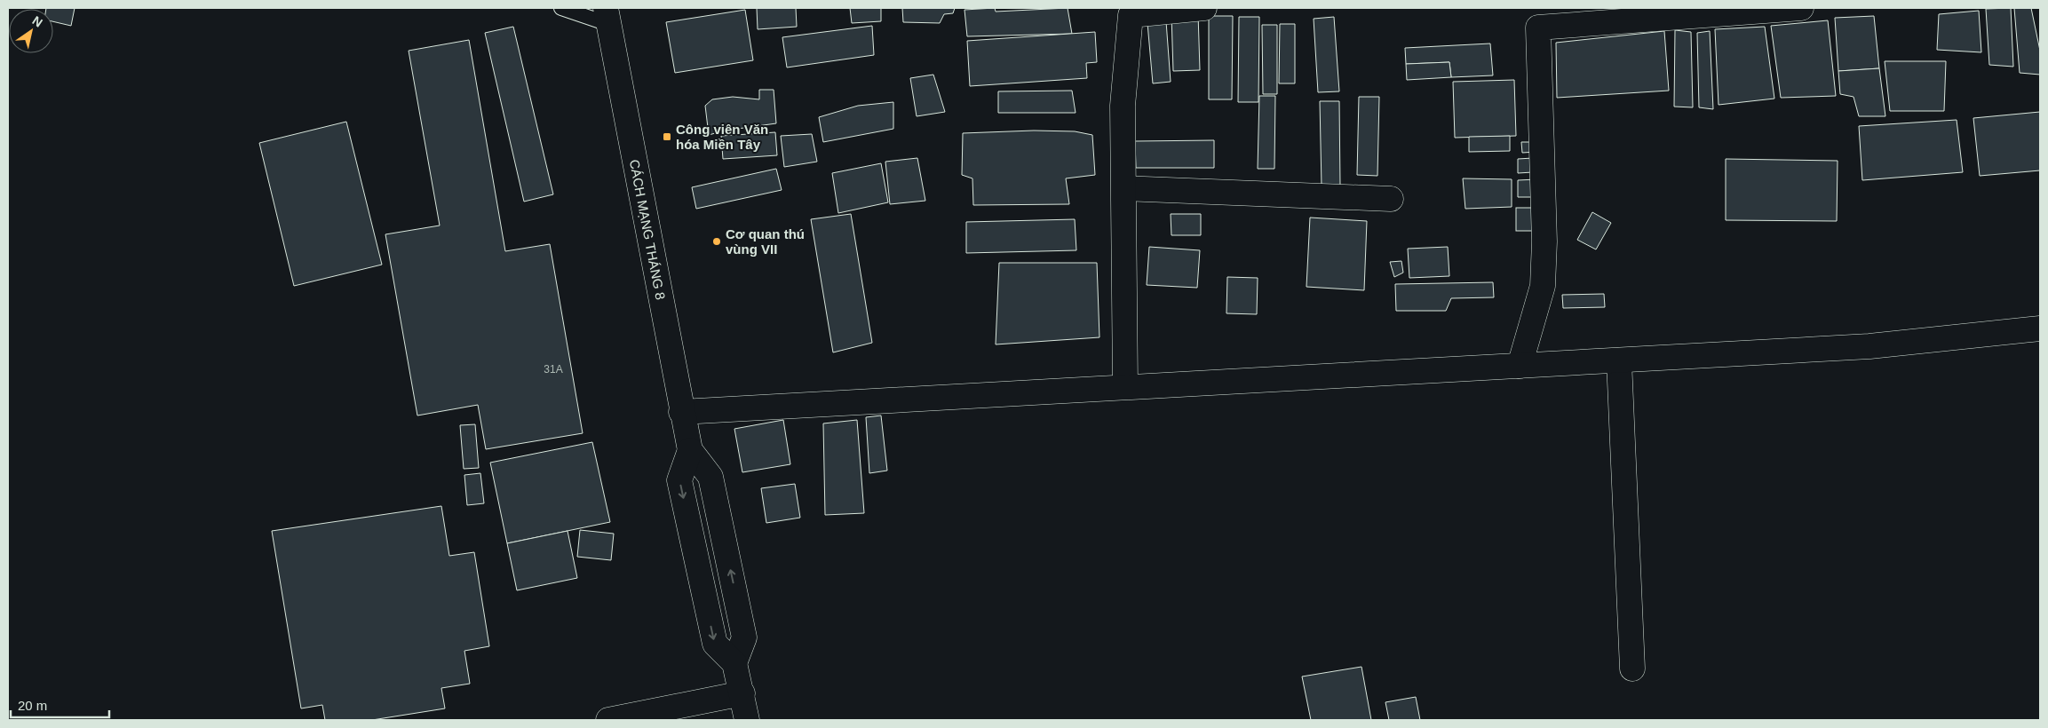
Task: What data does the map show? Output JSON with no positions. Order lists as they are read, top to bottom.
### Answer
{
  "streets": {
    "main road": ["CÁCH MẠNG THÁNG 8"]
  },
  "places": {
    "transit": ["Công viên Văn hóa Miền Tây"],
    "other": ["Cơ quan thú vùng VII"]
  },
  "house_numbers": ["31A"],
  "scale_bar": "20 m",
  "north": "top right"
}
